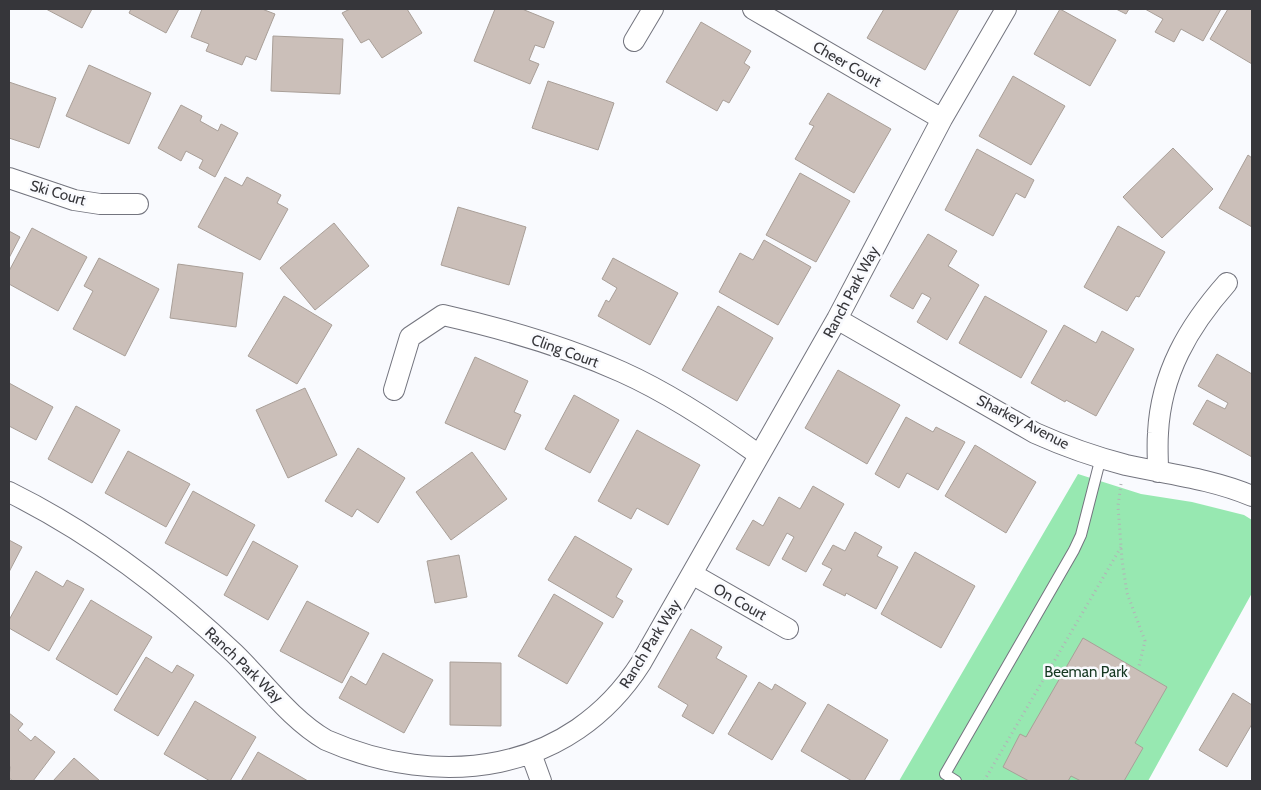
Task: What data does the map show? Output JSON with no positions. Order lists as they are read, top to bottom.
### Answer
{
  "streets": {
    "street": [
      "Cheer Court",
      "Ski Court",
      "Ranch Park Way",
      "Cling Court",
      "Sharkey Avenue",
      "On Court"
    ]
  },
  "crossings": [
    ["Cheer Court", "Ranch Park Way"],
    ["Ranch Park Way", "Cling Court"],
    ["Ranch Park Way", "Sharkey Avenue"],
    ["Ranch Park Way", "On Court"]
  ],
  "parks": ["Beeman Park"]
}
